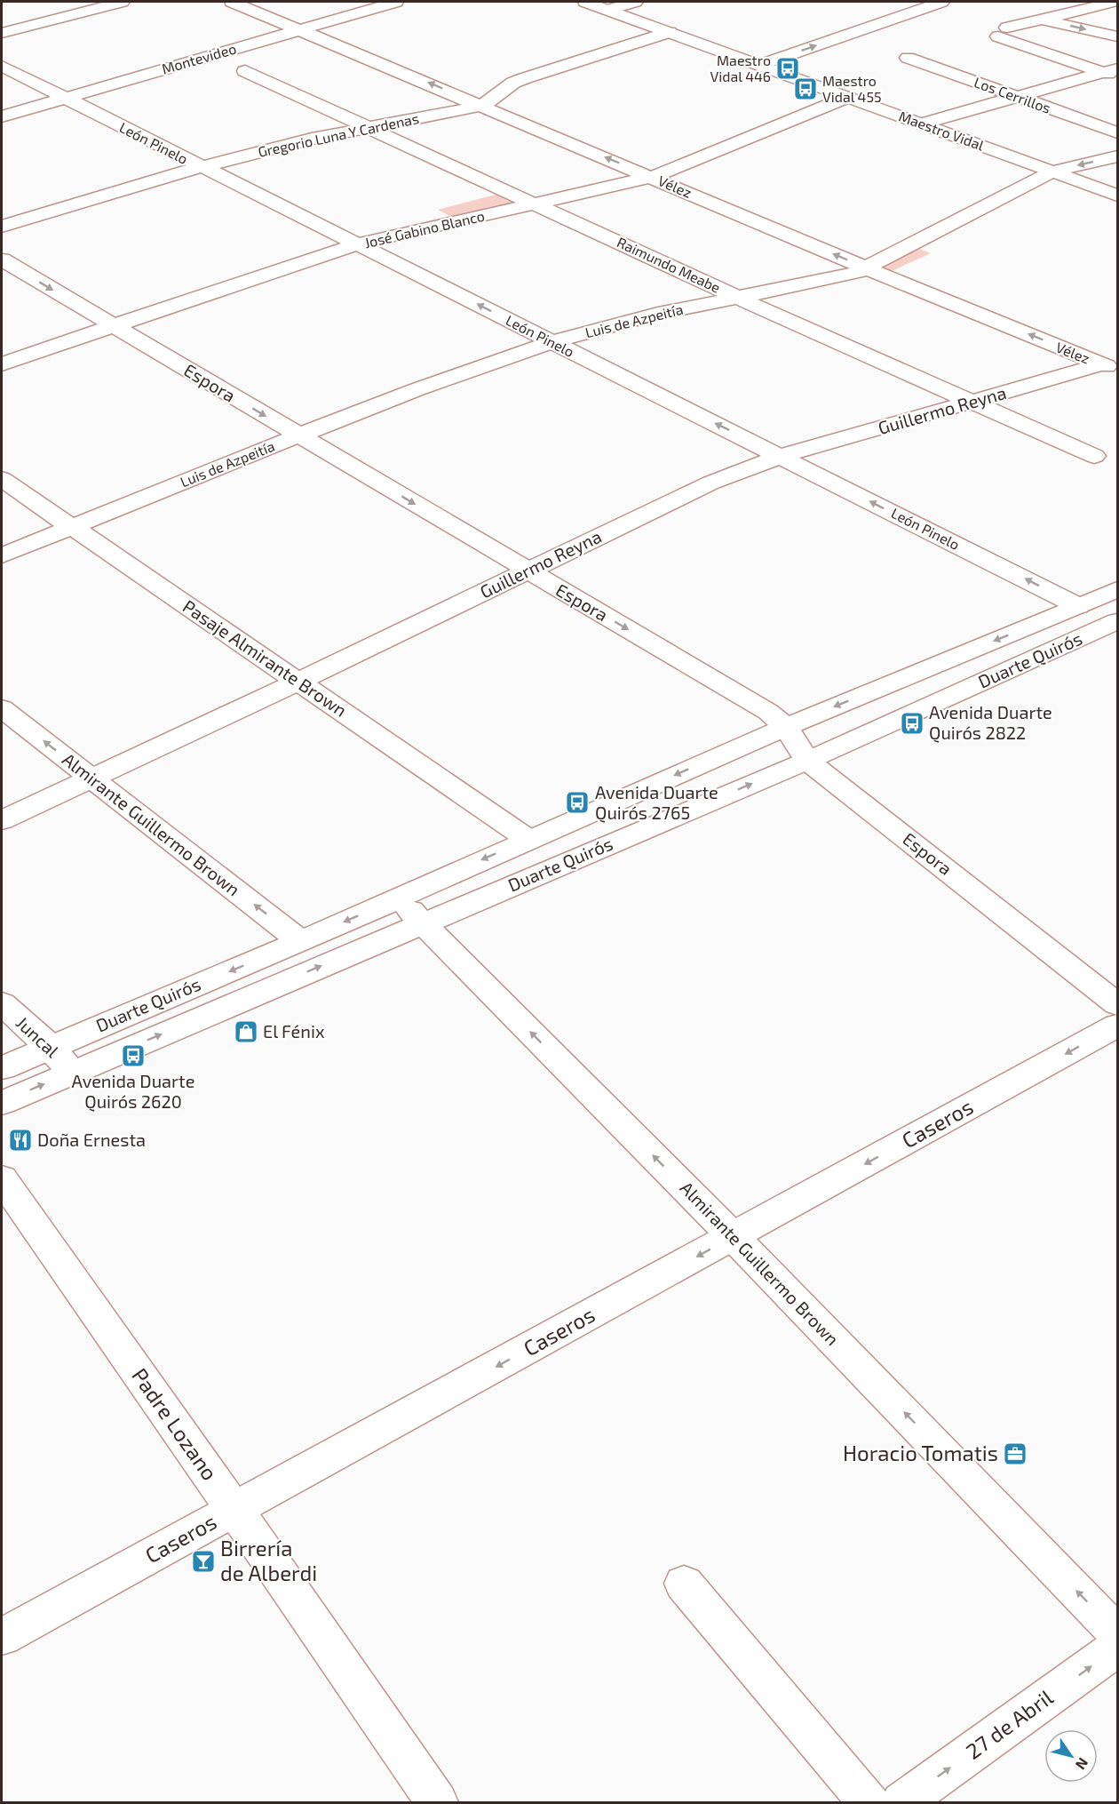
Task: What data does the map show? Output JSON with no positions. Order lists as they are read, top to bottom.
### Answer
{
  "streets": {
    "street": [
      "Montevideo",
      "Los Cerrillos",
      "Maestro Vidal",
      "Gregorio Luna Y Cardenas",
      "León Pinelo",
      "Vélez",
      "José Gabino Blanco",
      "Raimundo Meabe",
      "Luis de Azpeitía",
      "Espora",
      "Guillermo Reyna",
      "Pasaje Almirante Brown",
      "Duarte Quirós",
      "Almirante Guillermo Brown",
      "Juncal",
      "Caseros",
      "Padre Lozano",
      "27 de Abril"
    ]
  },
  "crossings": [
    ["Montevideo", "León Pinelo"],
    ["Montevideo", "Vélez"],
    ["Maestro Vidal", "Gregorio Luna Y Cardenas"],
    ["Maestro Vidal", "José Gabino Blanco"],
    ["Maestro Vidal", "Luis de Azpeitía"],
    ["Gregorio Luna Y Cardenas", "León Pinelo"],
    ["Gregorio Luna Y Cardenas", "Vélez"],
    ["Gregorio Luna Y Cardenas", "Raimundo Meabe"],
    ["León Pinelo", "José Gabino Blanco"],
    ["León Pinelo", "Luis de Azpeitía"],
    ["León Pinelo", "Guillermo Reyna"],
    ["León Pinelo", "Duarte Quirós"],
    ["Vélez", "José Gabino Blanco"],
    ["Vélez", "Luis de Azpeitía"],
    ["Vélez", "Guillermo Reyna"],
    ["José Gabino Blanco", "Raimundo Meabe"],
    ["José Gabino Blanco", "Espora"],
    ["Raimundo Meabe", "Luis de Azpeitía"],
    ["Raimundo Meabe", "Guillermo Reyna"],
    ["Luis de Azpeitía", "Espora"],
    ["Luis de Azpeitía", "Pasaje Almirante Brown"],
    ["Espora", "Guillermo Reyna"],
    ["Espora", "Duarte Quirós"],
    ["Guillermo Reyna", "Pasaje Almirante Brown"],
    ["Guillermo Reyna", "Almirante Guillermo Brown"],
    ["Pasaje Almirante Brown", "Duarte Quirós"],
    ["Duarte Quirós", "Almirante Guillermo Brown"],
    ["Duarte Quirós", "Juncal"],
    ["Almirante Guillermo Brown", "Caseros"],
    ["Caseros", "Padre Lozano"]
  ],
  "one_way": [
    "León Pinelo",
    "Vélez",
    "Espora",
    "Almirante Guillermo Brown",
    "Caseros",
    "27 de Abril"
  ],
  "places": {
    "bus stop": [
      "Maestro Vidal 446",
      "Maestro Vidal 455",
      "Avenida Duarte Quirós 2822",
      "Avenida Duarte Quirós 2765",
      "Avenida Duarte Quirós 2620"
    ],
    "shop": ["El Fénix"],
    "restaurant": ["Doña Ernesta"],
    "office": ["Horacio Tomatis"],
    "bar": ["Birrería de Alberdi"]
  },
  "north": "bottom right"
}
